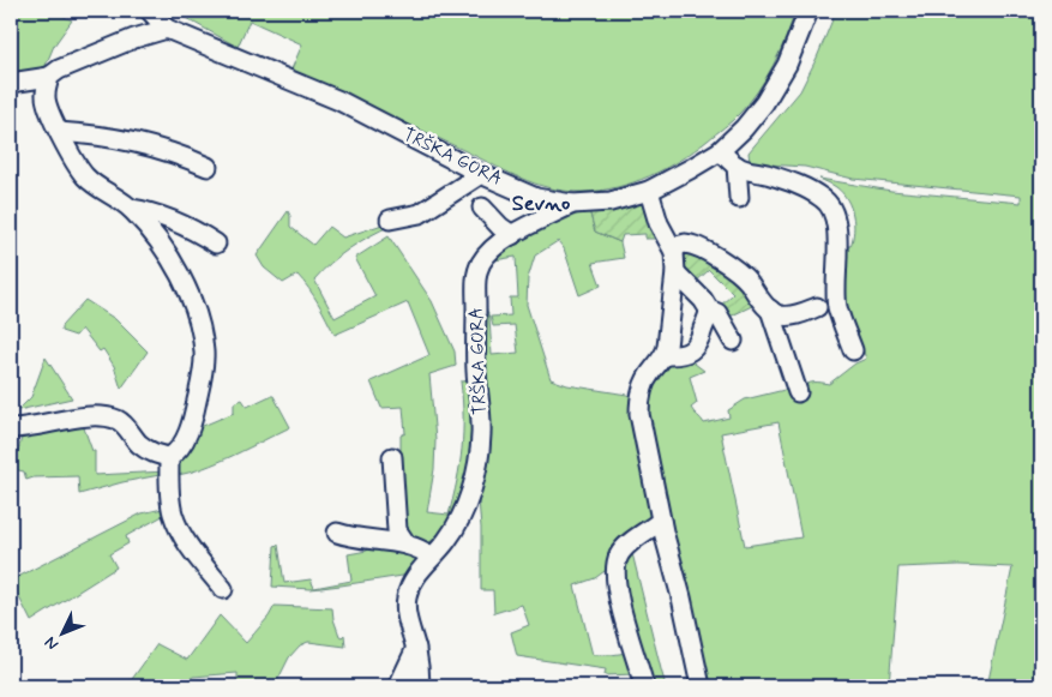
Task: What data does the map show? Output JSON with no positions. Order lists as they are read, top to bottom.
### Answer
{
  "streets": {
    "street": ["TRŠKA GORA"]
  },
  "districts": ["Sevno"],
  "north": "bottom left"
}
